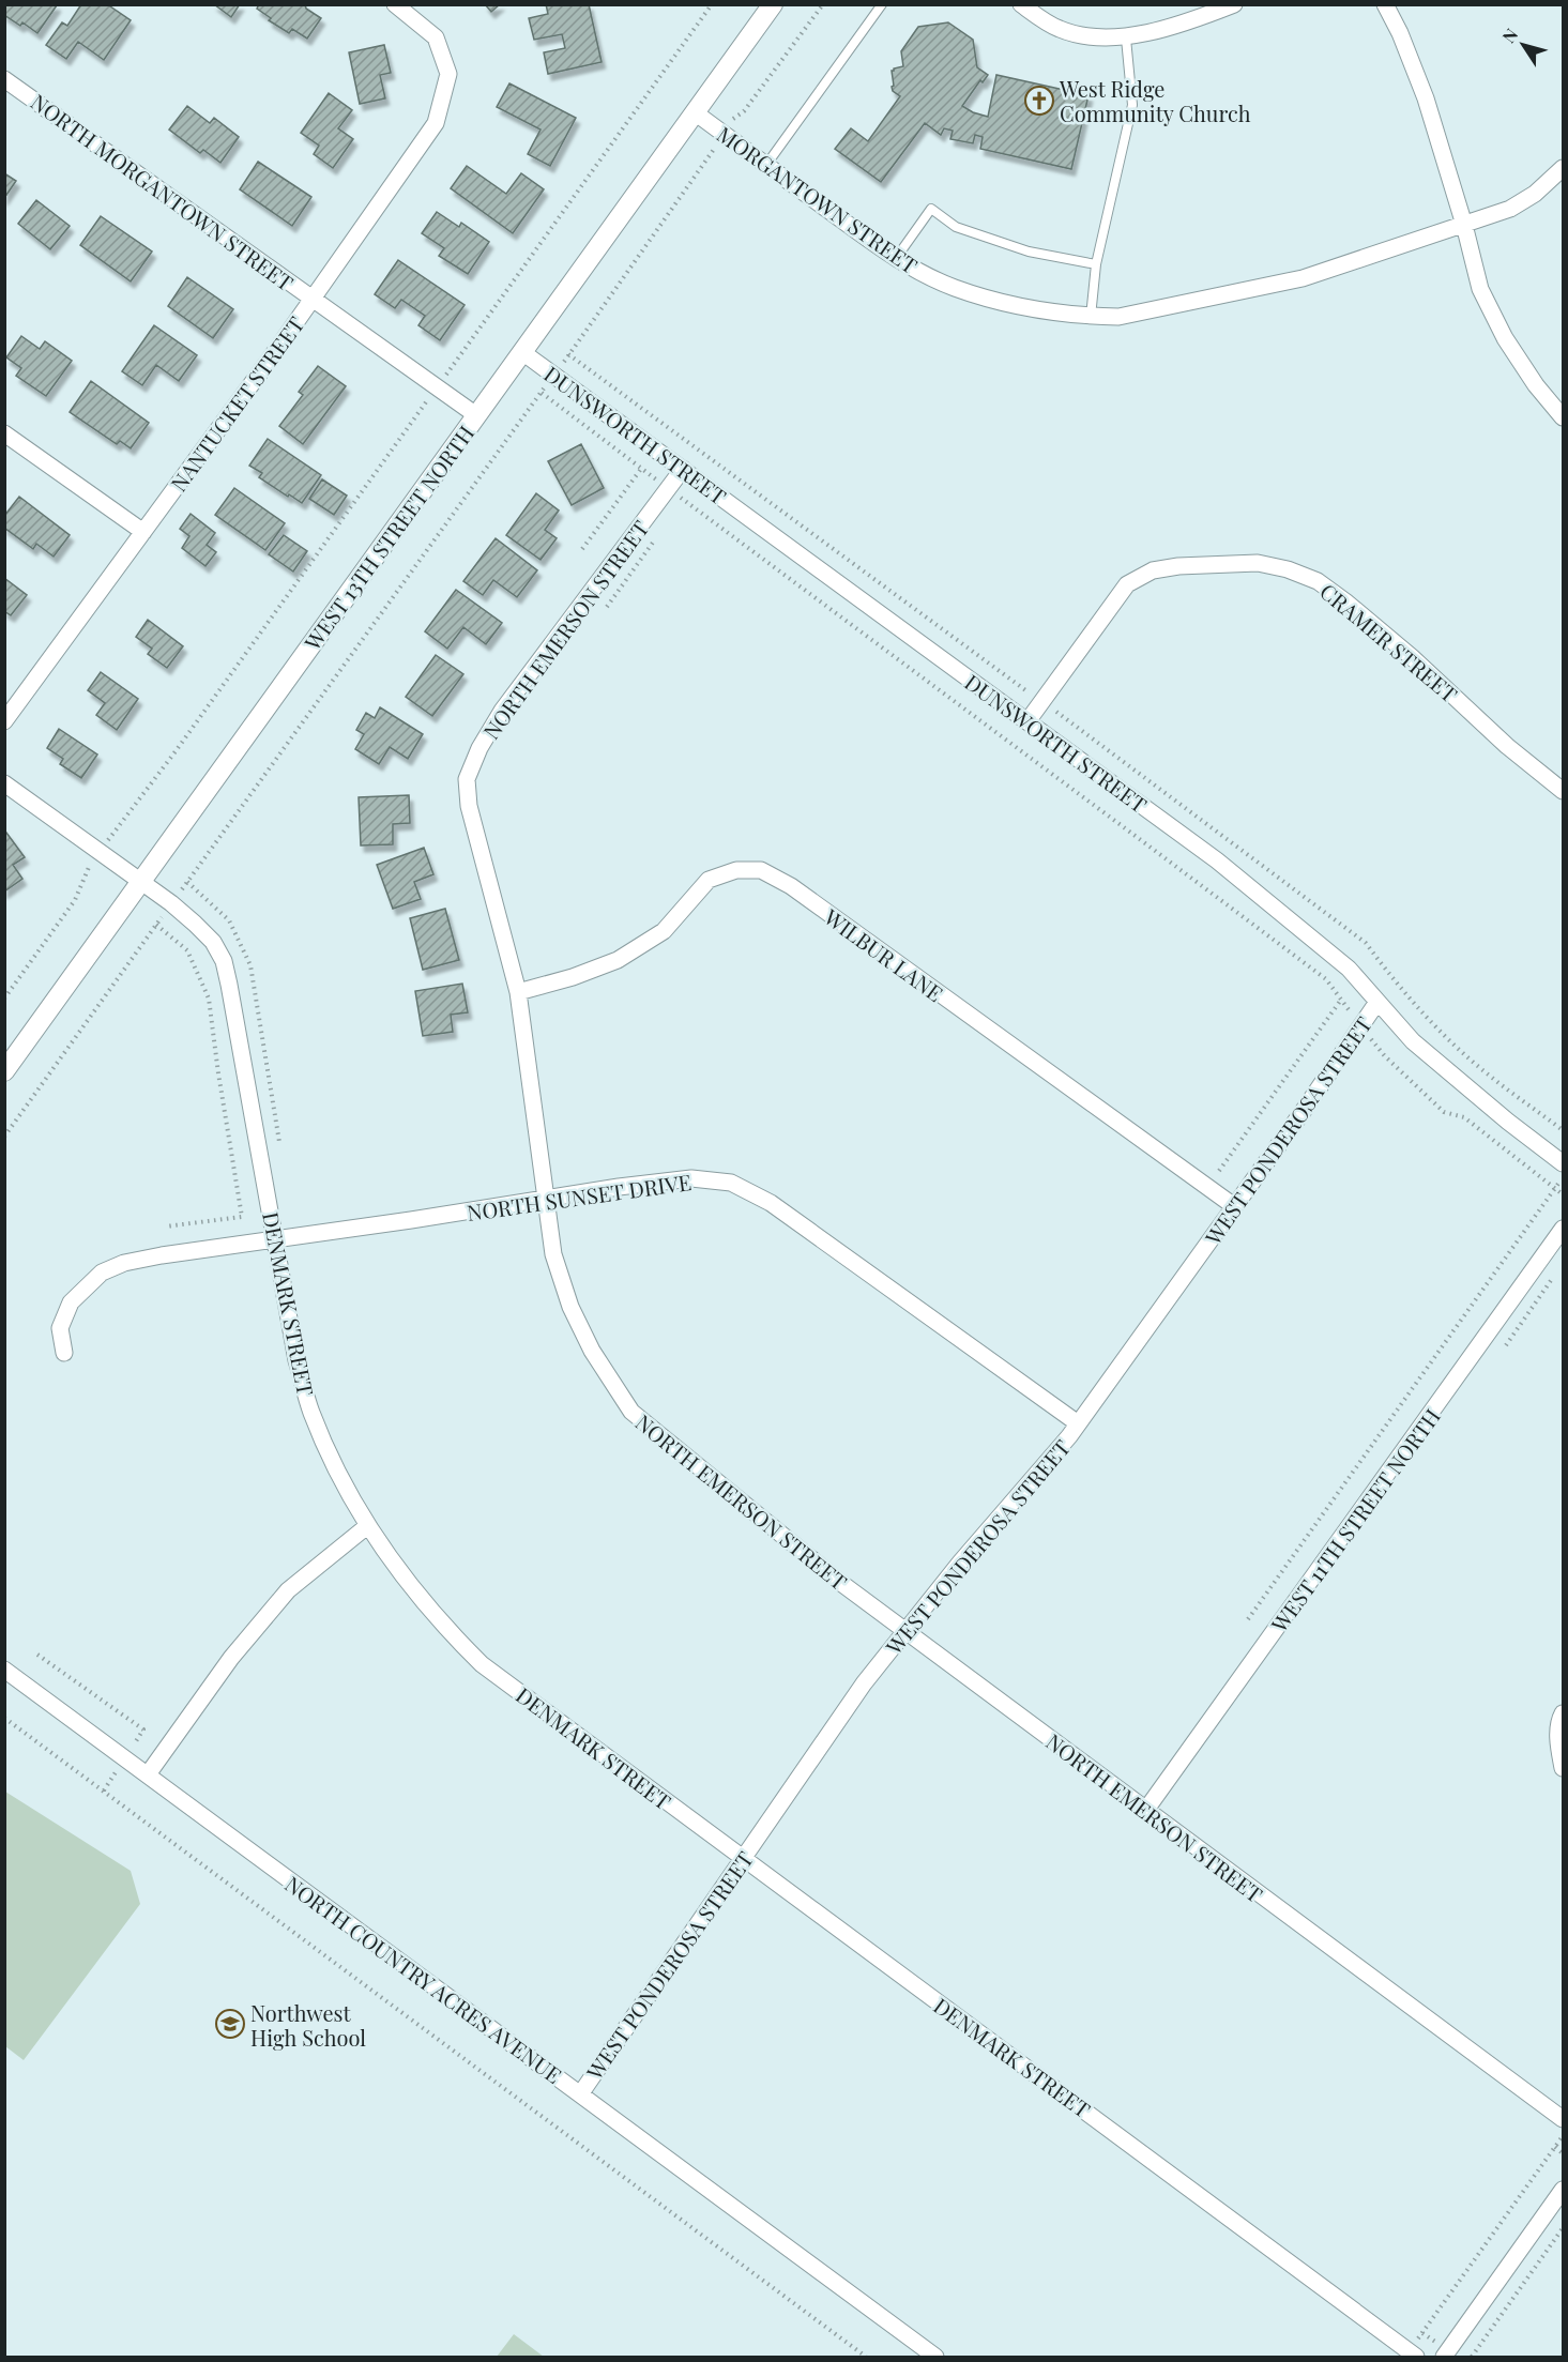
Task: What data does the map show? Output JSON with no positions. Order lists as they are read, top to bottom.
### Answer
{
  "streets": {
    "street": [
      "NORTH MORGANTOWN STREET",
      "MORGANTOWN STREET",
      "NANTUCKET STREET",
      "DUNSWORTH STREET",
      "WEST 13TH STREET NORTH",
      "NORTH EMERSON STREET",
      "CRAMER STREET",
      "WILBUR LANE",
      "WEST PONDEROSA STREET",
      "NORTH SUNSET DRIVE",
      "DENMARK STREET",
      "WEST 11TH STREET NORTH",
      "NORTH COUNTRY ACRES AVENUE"
    ]
  },
  "crossings": [
    ["NORTH MORGANTOWN STREET", "NANTUCKET STREET"],
    ["NORTH MORGANTOWN STREET", "WEST 13TH STREET NORTH"],
    ["MORGANTOWN STREET", "WEST 13TH STREET NORTH"],
    ["DUNSWORTH STREET", "WEST 13TH STREET NORTH"],
    ["DUNSWORTH STREET", "NORTH EMERSON STREET"],
    ["DUNSWORTH STREET", "CRAMER STREET"],
    ["DUNSWORTH STREET", "WEST PONDEROSA STREET"],
    ["WEST 13TH STREET NORTH", "DENMARK STREET"],
    ["NORTH EMERSON STREET", "WILBUR LANE"],
    ["NORTH EMERSON STREET", "WEST PONDEROSA STREET"],
    ["NORTH EMERSON STREET", "NORTH SUNSET DRIVE"],
    ["NORTH EMERSON STREET", "WEST 11TH STREET NORTH"],
    ["WILBUR LANE", "WEST PONDEROSA STREET"],
    ["WEST PONDEROSA STREET", "NORTH SUNSET DRIVE"],
    ["WEST PONDEROSA STREET", "DENMARK STREET"],
    ["WEST PONDEROSA STREET", "NORTH COUNTRY ACRES AVENUE"],
    ["NORTH SUNSET DRIVE", "DENMARK STREET"]
  ],
  "places": {
    "church": ["West Ridge Community Church"],
    "school or university": ["Northwest High School"]
  },
  "north": "top left"
}
